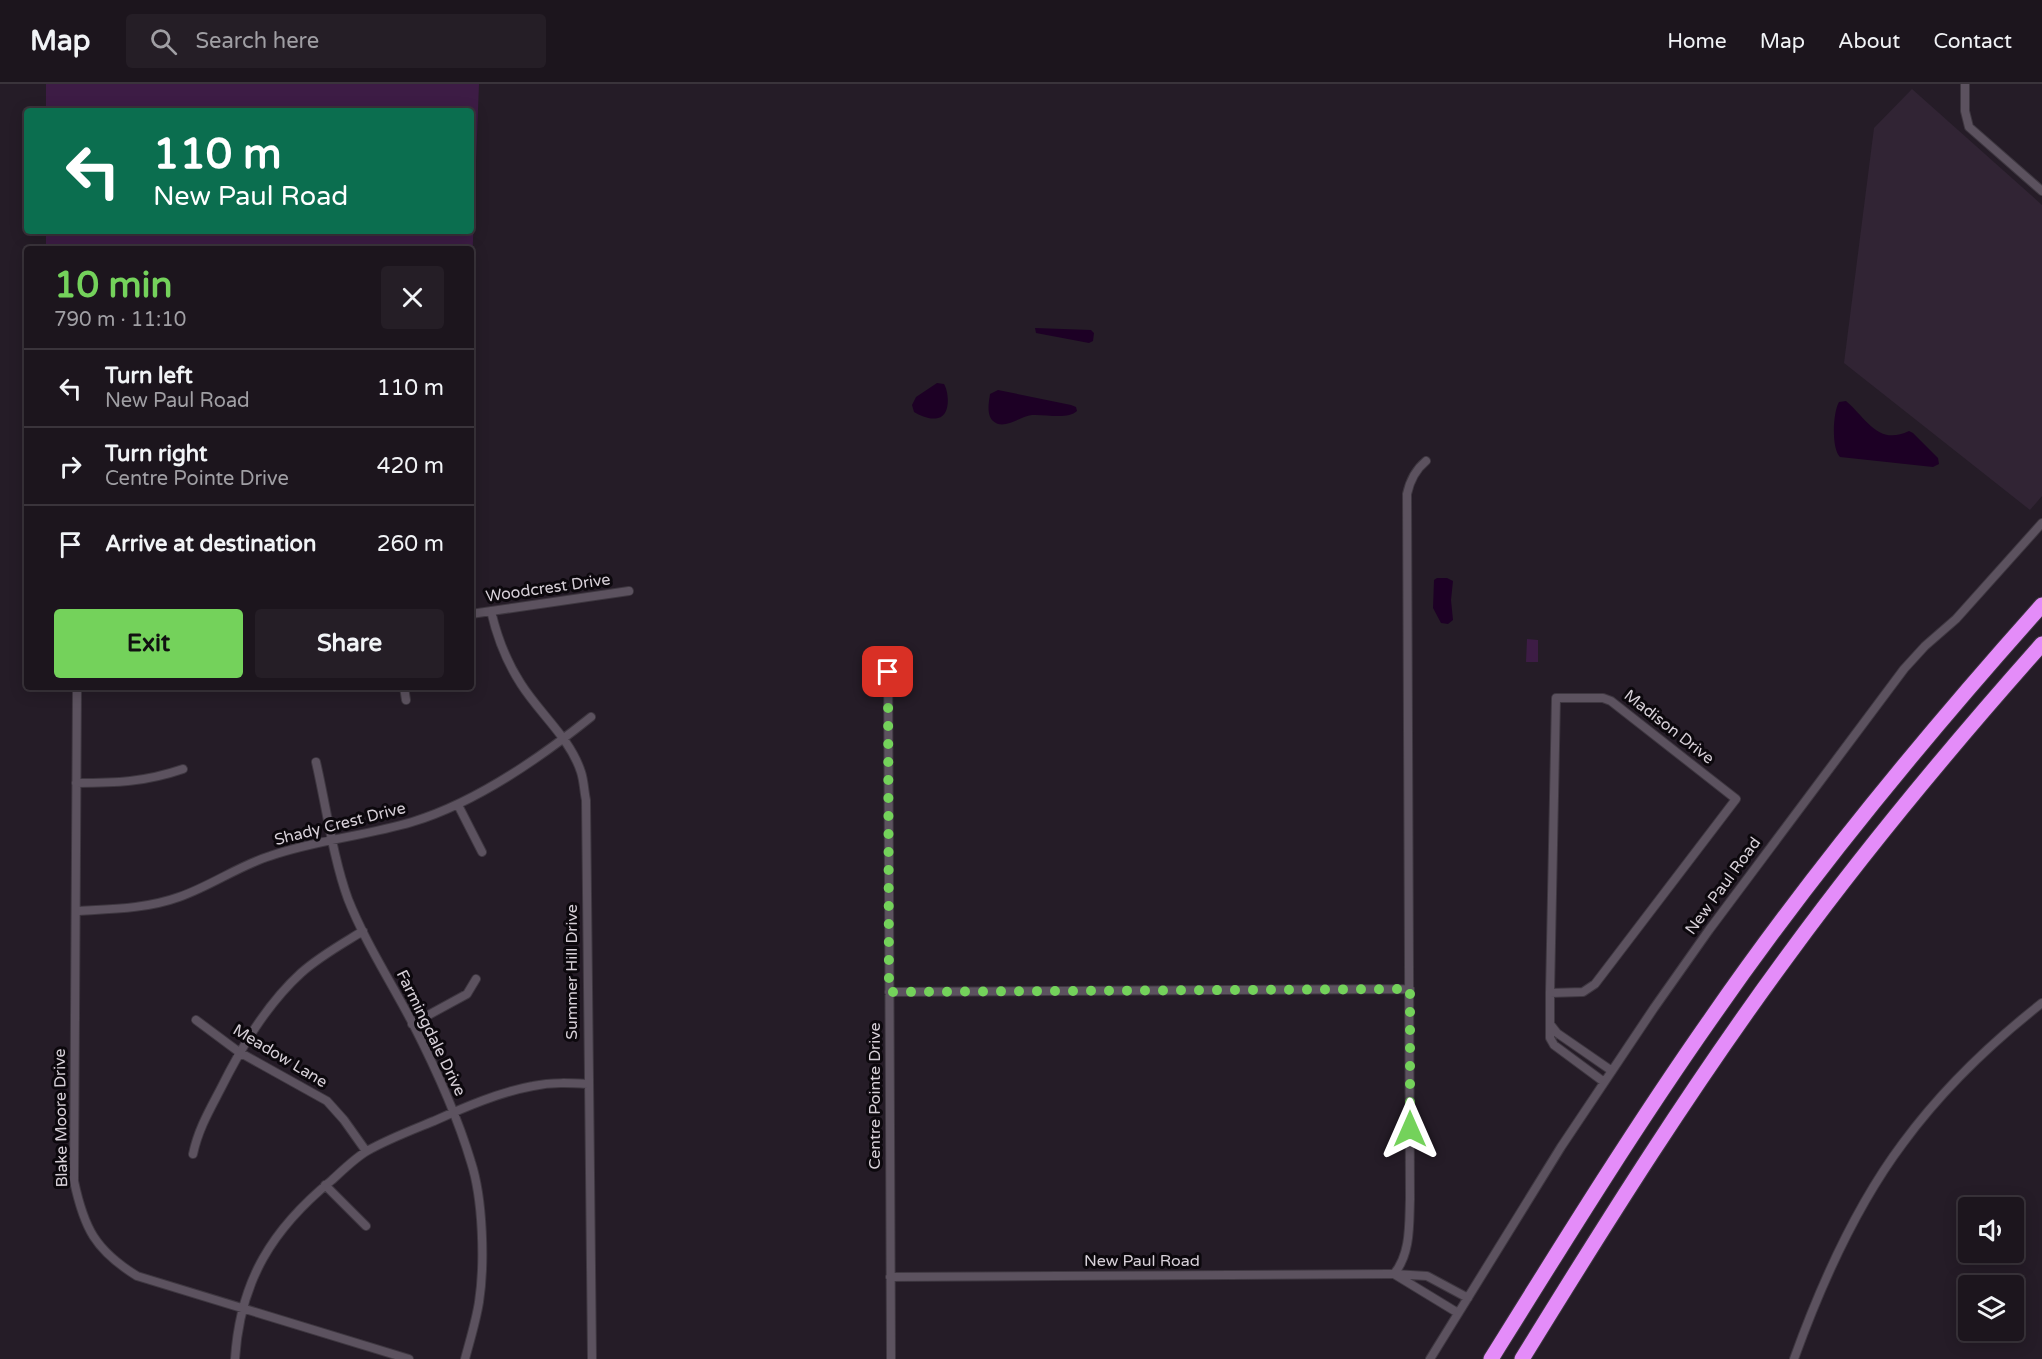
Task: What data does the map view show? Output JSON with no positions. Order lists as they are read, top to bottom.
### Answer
{
  "streets": {
    "street": [
      "Woodcrest Drive",
      "Madison Drive",
      "Shady Crest Drive",
      "New Paul Road",
      "Summer Hill Drive",
      "Farmingdale Drive",
      "Meadow Lane",
      "Centre Pointe Drive",
      "Blake Moore Drive"
    ]
  },
  "crossings": [
    ["Woodcrest Drive", "Summer Hill Drive"],
    ["Madison Drive", "New Paul Road"],
    ["Shady Crest Drive", "Summer Hill Drive"],
    ["Shady Crest Drive", "Farmingdale Drive"],
    ["Shady Crest Drive", "Blake Moore Drive"],
    ["New Paul Road", "Centre Pointe Drive"]
  ],
  "page": {
    "header": "Map",
    "search": "Search here",
    "nav": [
      "Home",
      "Map",
      "About",
      "Contact"
    ],
    "turn": ["110 m", "New Paul Road"],
    "heading": ["10 min", "790 m · 11:10"],
    "list": [
      {
        "name": "Turn left",
        "note": "New Paul Road",
        "value": "110 m"
      },
      {
        "name": "Turn right",
        "note": "Centre Pointe Drive",
        "value": "420 m"
      },
      {
        "name": "Arrive at destination",
        "value": "260 m"
      }
    ],
    "buttons": ["Exit", "Share"]
  }
}
